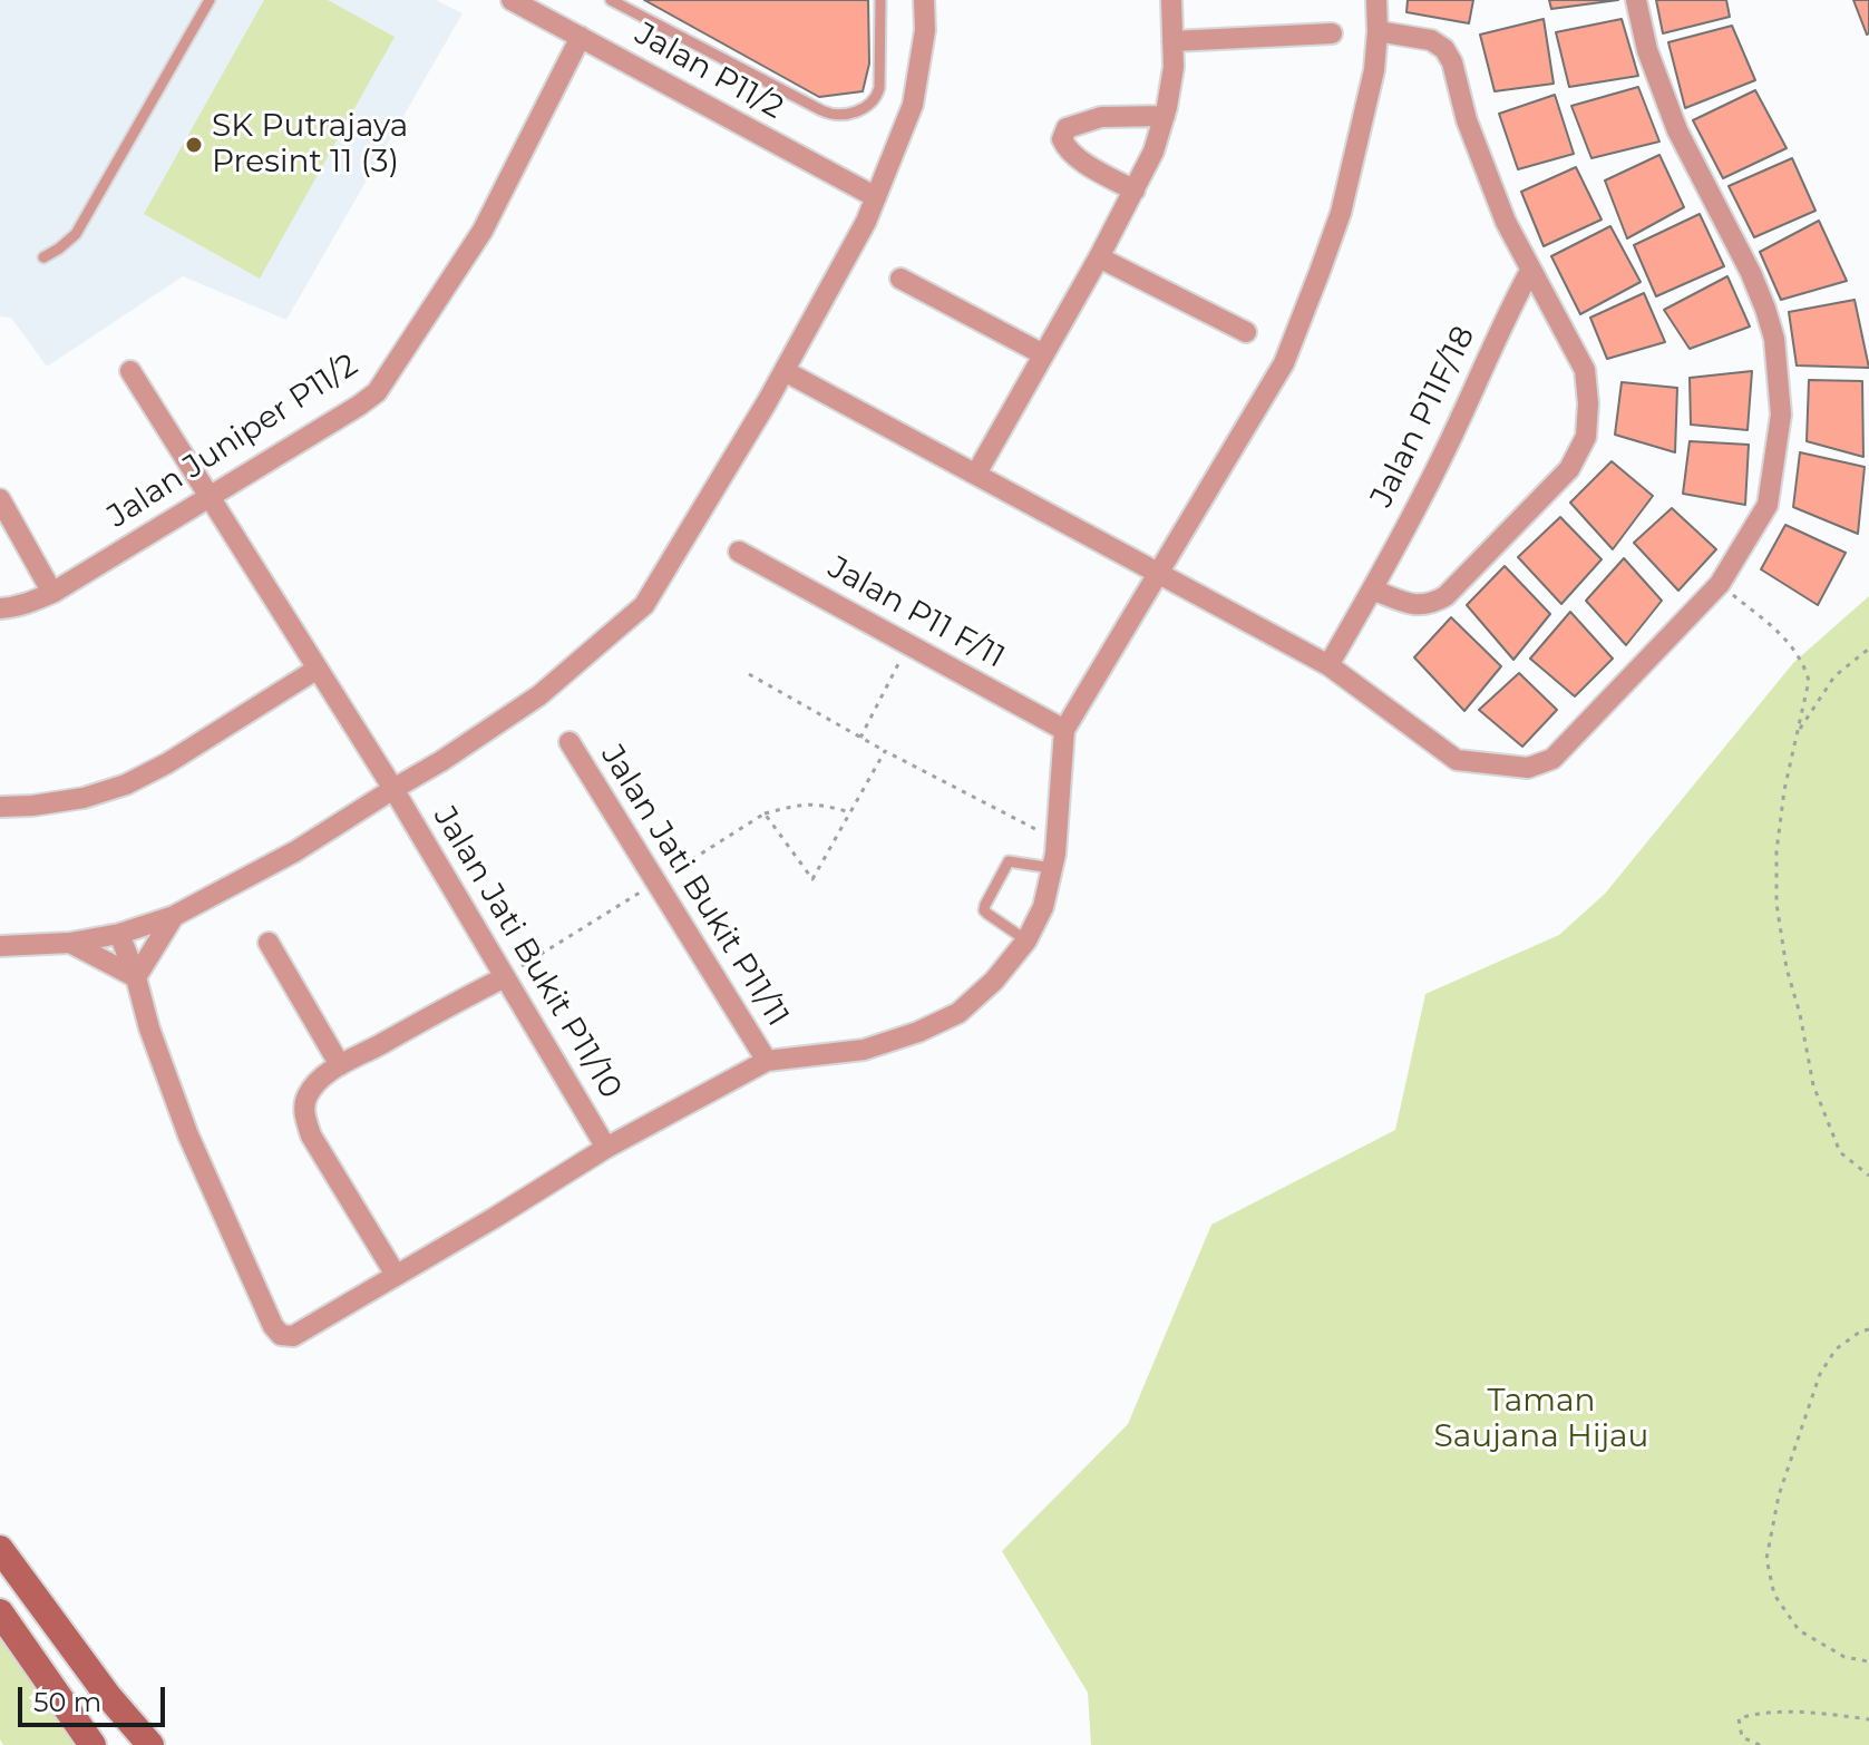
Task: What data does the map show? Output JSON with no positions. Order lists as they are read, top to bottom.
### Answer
{
  "streets": {
    "street": [
      "Jalan P11/2",
      "Jalan P11F/18",
      "Jalan Juniper P11/2",
      "Jalan P11 F/11",
      "Jalan Jati Bukit P11/11",
      "Jalan Jati Bukit P11/10"
    ]
  },
  "crossings": [
    ["Jalan P11/2", "Jalan Juniper P11/2"],
    ["Jalan Juniper P11/2", "Jalan Jati Bukit P11/10"]
  ],
  "parks": ["Taman Saujana Hijau"],
  "places": ["SK Putrajaya Presint 11 (3)"],
  "scale_bar": "50 m"
}
